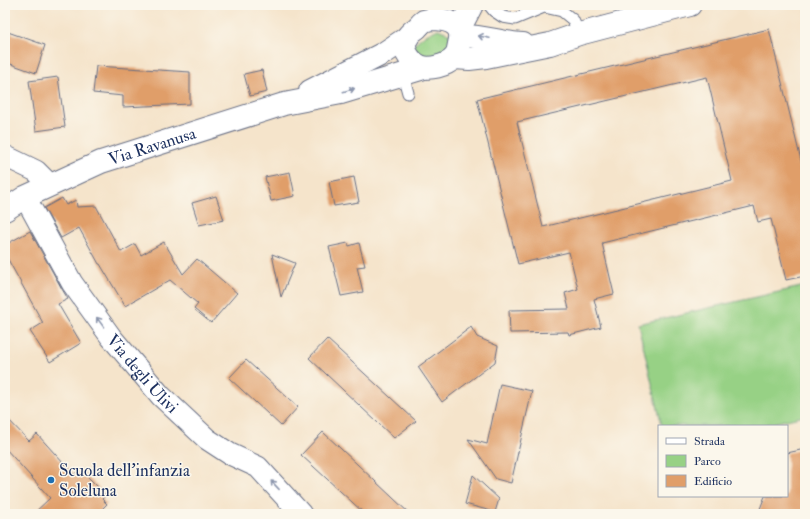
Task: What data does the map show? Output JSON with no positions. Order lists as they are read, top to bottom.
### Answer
{
  "streets": {
    "main road": ["Via Ravanusa"],
    "street": ["Via degli Ulivi"]
  },
  "crossings": [
    ["Via Ravanusa", "Via degli Ulivi"]
  ],
  "one_way": ["Via degli Ulivi"],
  "places": ["Scuola dell'infanzia Soleluna"],
  "legend": ["Strada", "Parco", "Edificio"]
}
